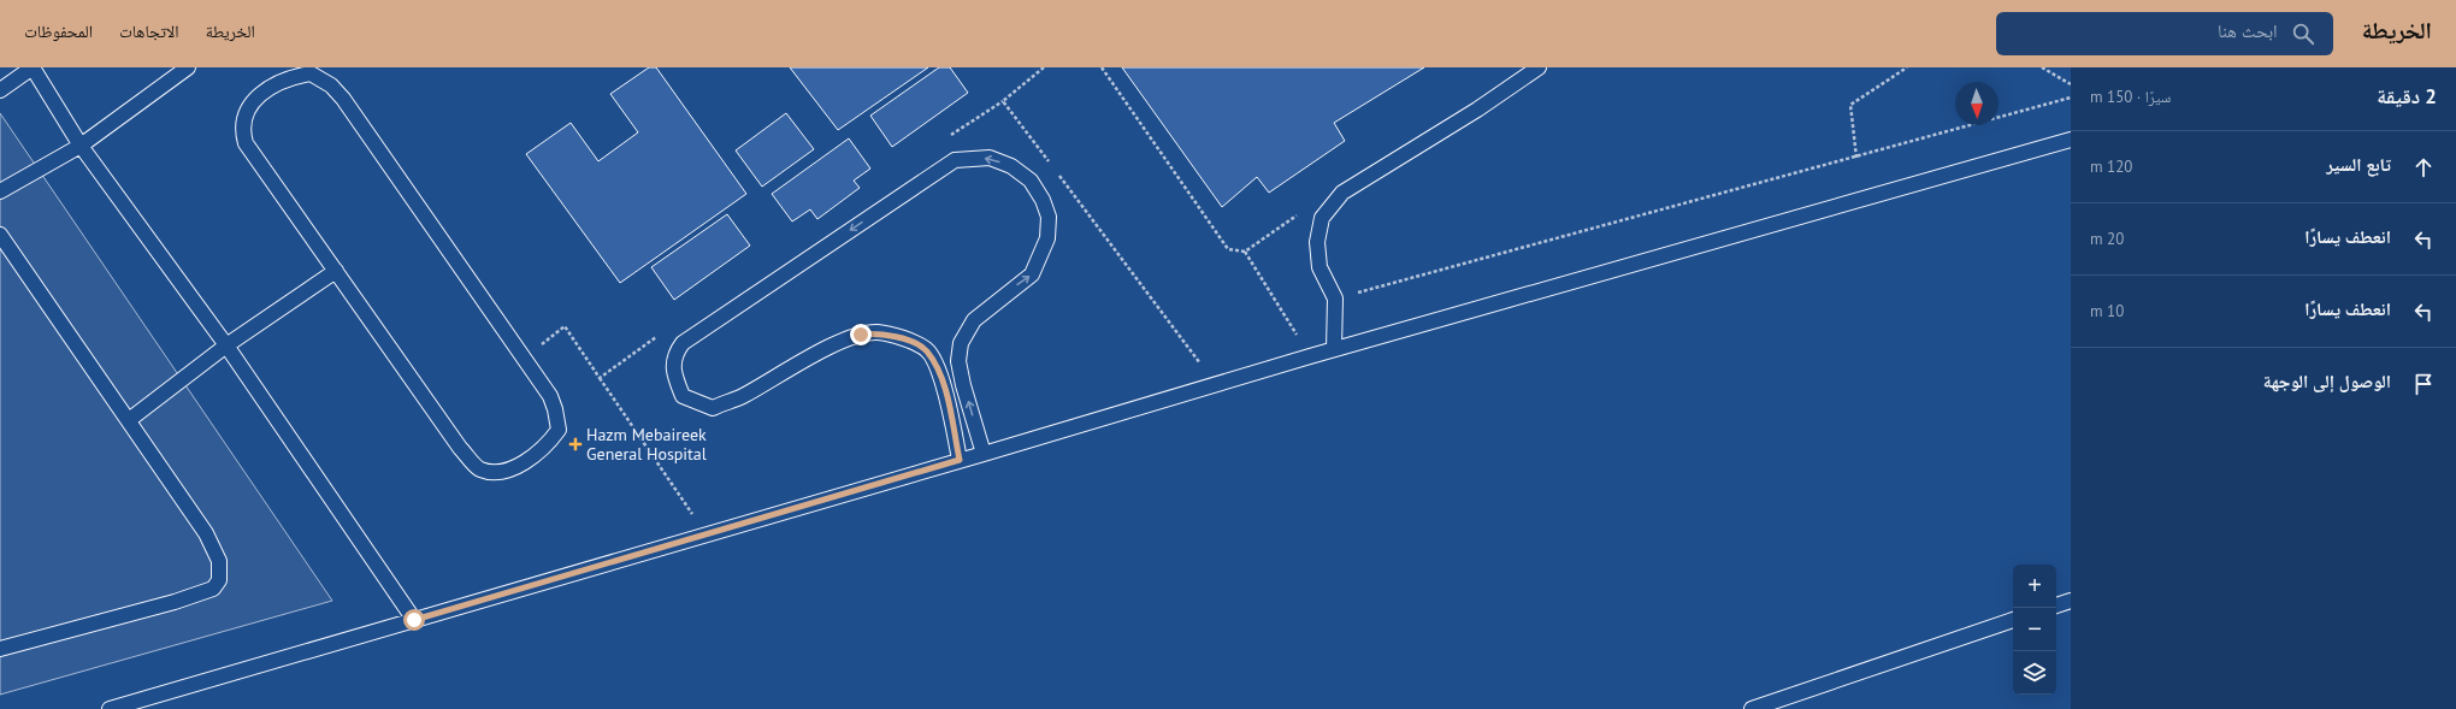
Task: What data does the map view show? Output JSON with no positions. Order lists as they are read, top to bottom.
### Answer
{
  "places": {
    "health": ["Hazm Mebaireek General Hospital"]
  },
  "north": "bottom",
  "page": {
    "header": "الخريطة",
    "search": "ابحث هنا",
    "nav": ["الخريطة", "الاتجاهات", "المحفوظات"],
    "heading": ["2 دقيقة", "سيرًا · 150 m"],
    "list": [
      ["تابع السير", "120 m"],
      ["انعطف يسارًا", "20 m"],
      ["انعطف يسارًا", "10 m"],
      "الوصول إلى الوجهة"
    ],
    "map_buttons": ["+", "−"]
  }
}
